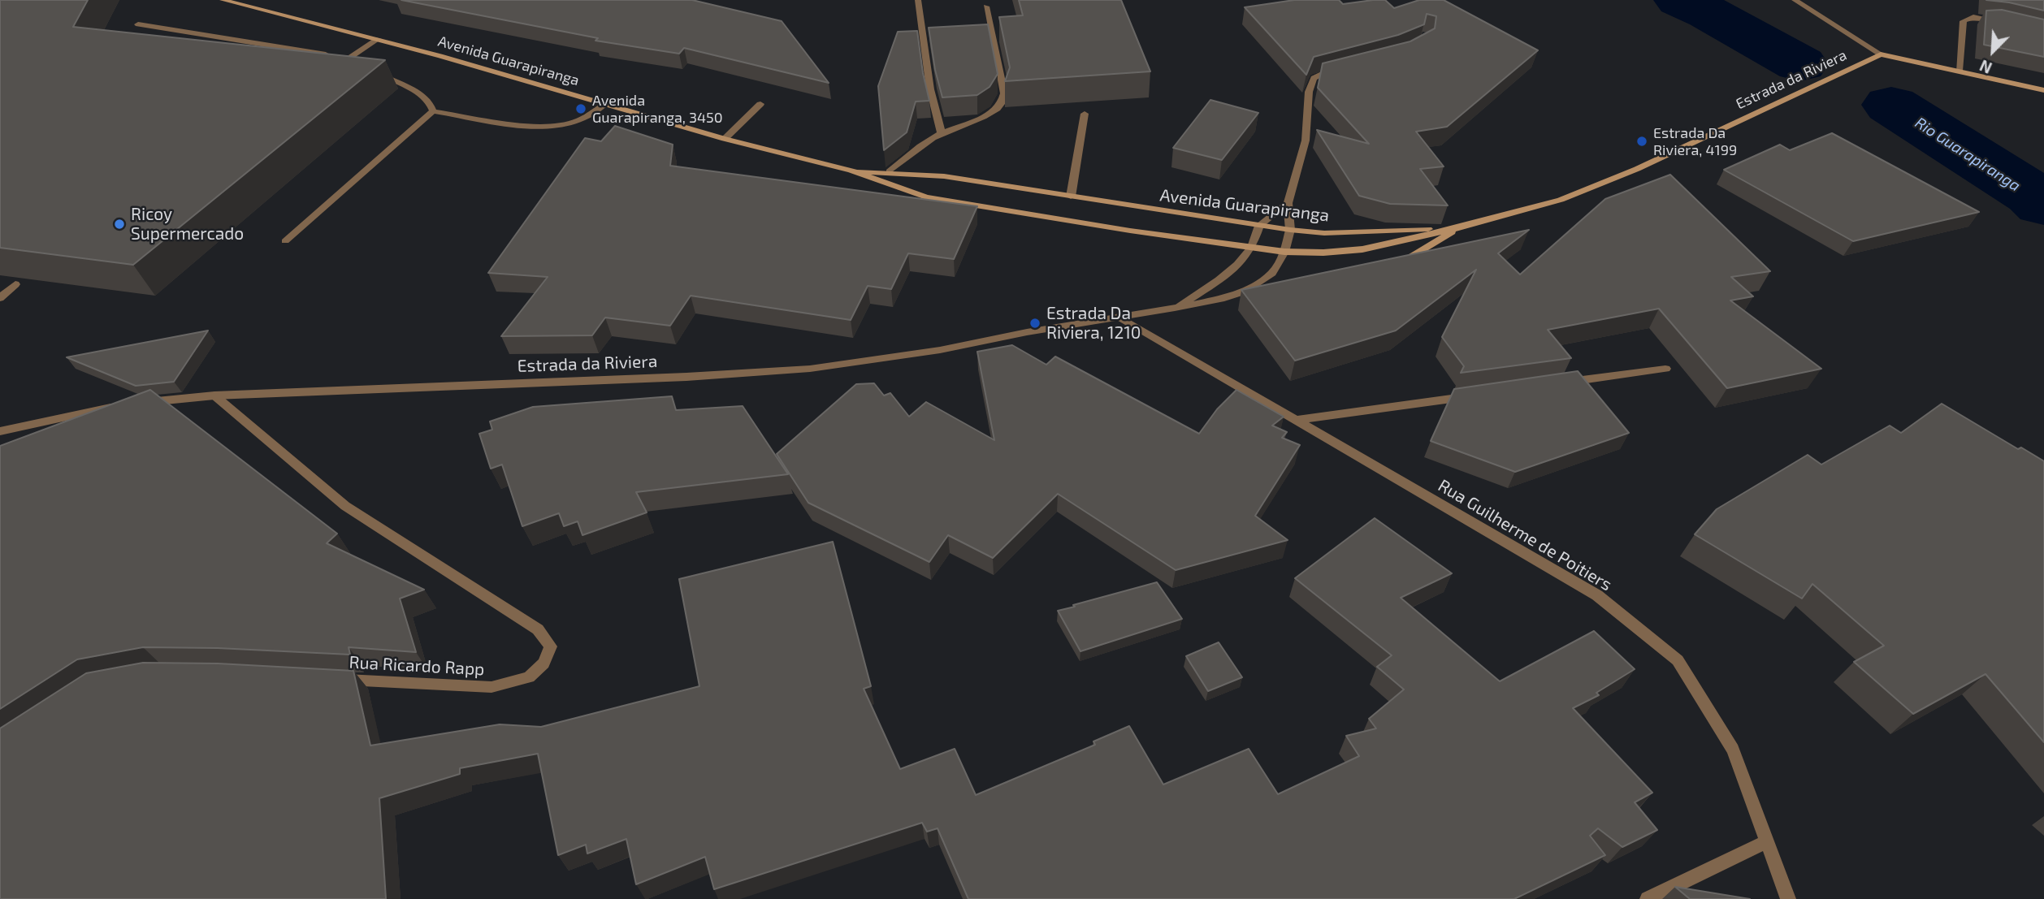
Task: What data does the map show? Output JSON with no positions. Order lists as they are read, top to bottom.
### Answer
{
  "streets": {
    "main road": ["Avenida Guarapiranga", "Estrada da Riviera"],
    "street": ["Rua Guilherme de Poitiers", "Rua Ricardo Rapp"]
  },
  "crossings": [
    ["Avenida Guarapiranga", "Estrada da Riviera"],
    ["Estrada da Riviera", "Rua Guilherme de Poitiers"],
    ["Estrada da Riviera", "Rua Ricardo Rapp"]
  ],
  "water": ["Rio Guarapiranga"],
  "places": [
    "Avenida Guarapiranga, 3450",
    "Estrada Da Riviera, 4199",
    "Ricoy Supermercado",
    "Estrada Da Riviera, 1210"
  ],
  "north": "bottom left"
}
